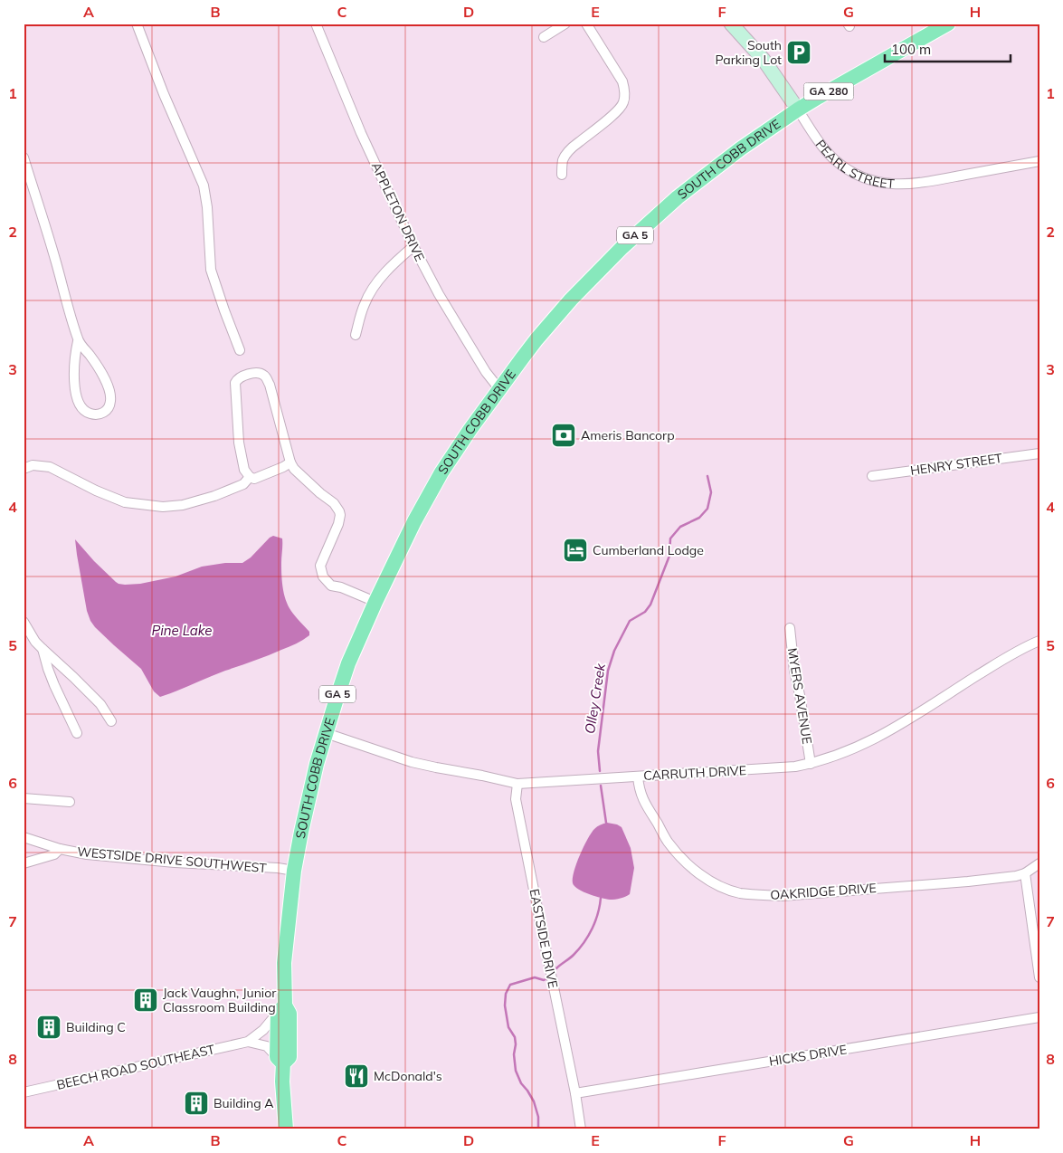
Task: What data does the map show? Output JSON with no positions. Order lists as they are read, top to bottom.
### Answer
{
  "streets": {
    "main road": ["GA 280", "SOUTH COBB DRIVE", "GA 5"],
    "street": [
      "PEARL STREET",
      "APPLETON DRIVE",
      "HENRY STREET",
      "MYERS AVENUE",
      "CARRUTH DRIVE",
      "WESTSIDE DRIVE SOUTHWEST",
      "OAKRIDGE DRIVE",
      "EASTSIDE DRIVE",
      "HICKS DRIVE",
      "BEECH ROAD SOUTHEAST"
    ]
  },
  "crossings": [
    ["SOUTH COBB DRIVE", "PEARL STREET"],
    ["SOUTH COBB DRIVE", "APPLETON DRIVE"],
    ["SOUTH COBB DRIVE", "CARRUTH DRIVE"],
    ["SOUTH COBB DRIVE", "WESTSIDE DRIVE SOUTHWEST"],
    ["SOUTH COBB DRIVE", "BEECH ROAD SOUTHEAST"],
    ["MYERS AVENUE", "CARRUTH DRIVE"],
    ["CARRUTH DRIVE", "OAKRIDGE DRIVE"],
    ["CARRUTH DRIVE", "EASTSIDE DRIVE"],
    ["EASTSIDE DRIVE", "HICKS DRIVE"]
  ],
  "water": ["Pine Lake", "Olley Creek"],
  "places": {
    "parking": ["South Parking Lot"],
    "bank": ["Ameris Bancorp"],
    "hotel": ["Cumberland Lodge"],
    "building": ["Jack Vaughn, Junior Classroom Building", "Building C", "Building A"],
    "restaurant": ["McDonald's"]
  },
  "scale_bar": "100 m",
  "grid": {
    "columns": [
      "A",
      "B",
      "C",
      "D",
      "E",
      "F",
      "G",
      "H"
    ],
    "rows": [
      "1",
      "2",
      "3",
      "4",
      "5",
      "6",
      "7",
      "8"
    ]
  }
}
